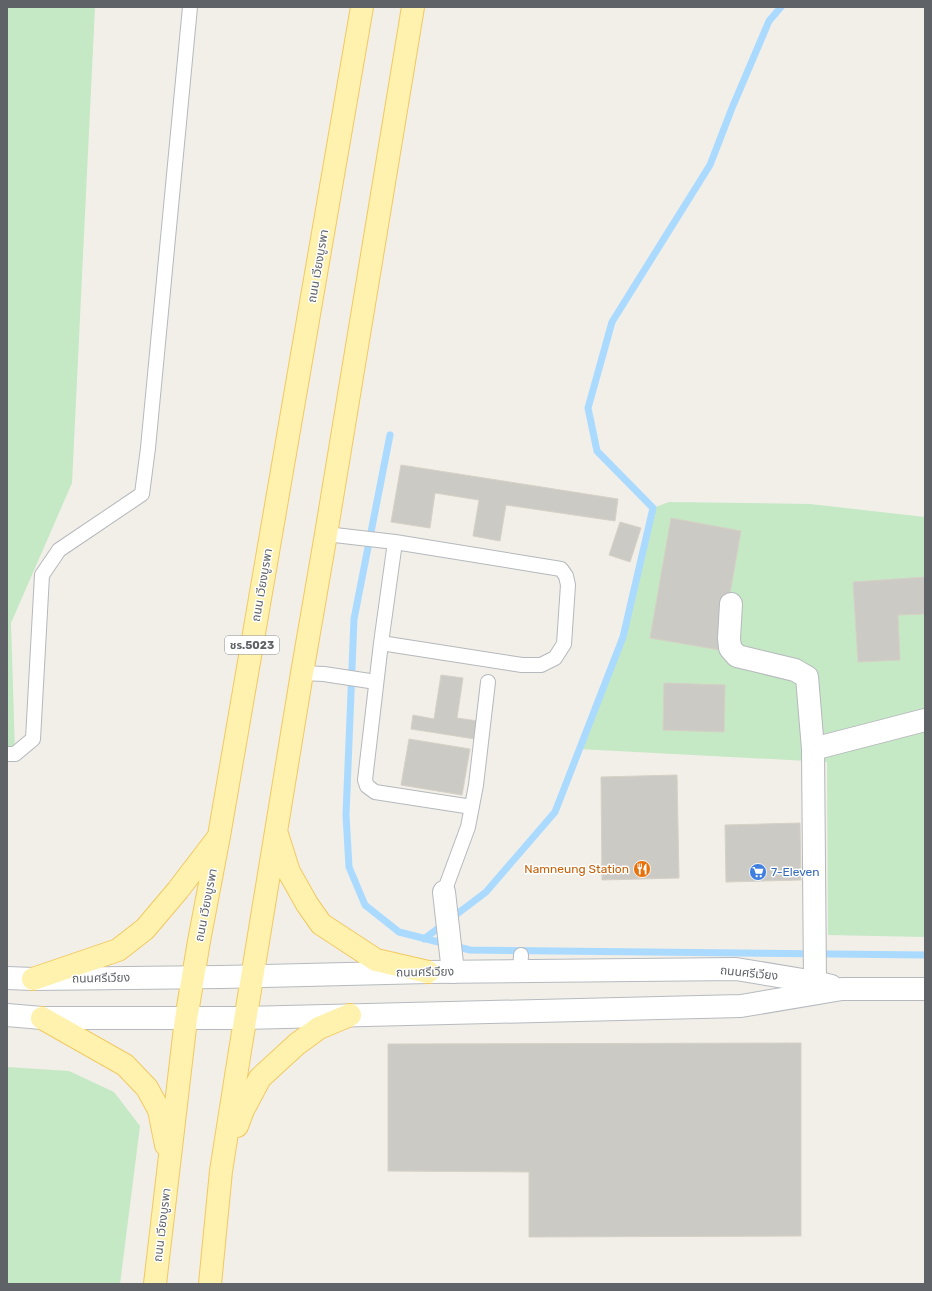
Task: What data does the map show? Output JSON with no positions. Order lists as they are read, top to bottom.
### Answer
{
  "streets": {
    "main road": ["ถนน เวียงบูรพา", "ชร.5023", "ถนนศรีเวียง"]
  },
  "crossings": [
    ["ถนน เวียงบูรพา", "ถนนศรีเวียง"]
  ],
  "places": {
    "restaurant": ["Namneung Station"],
    "supermarket": ["7-Eleven"]
  }
}
